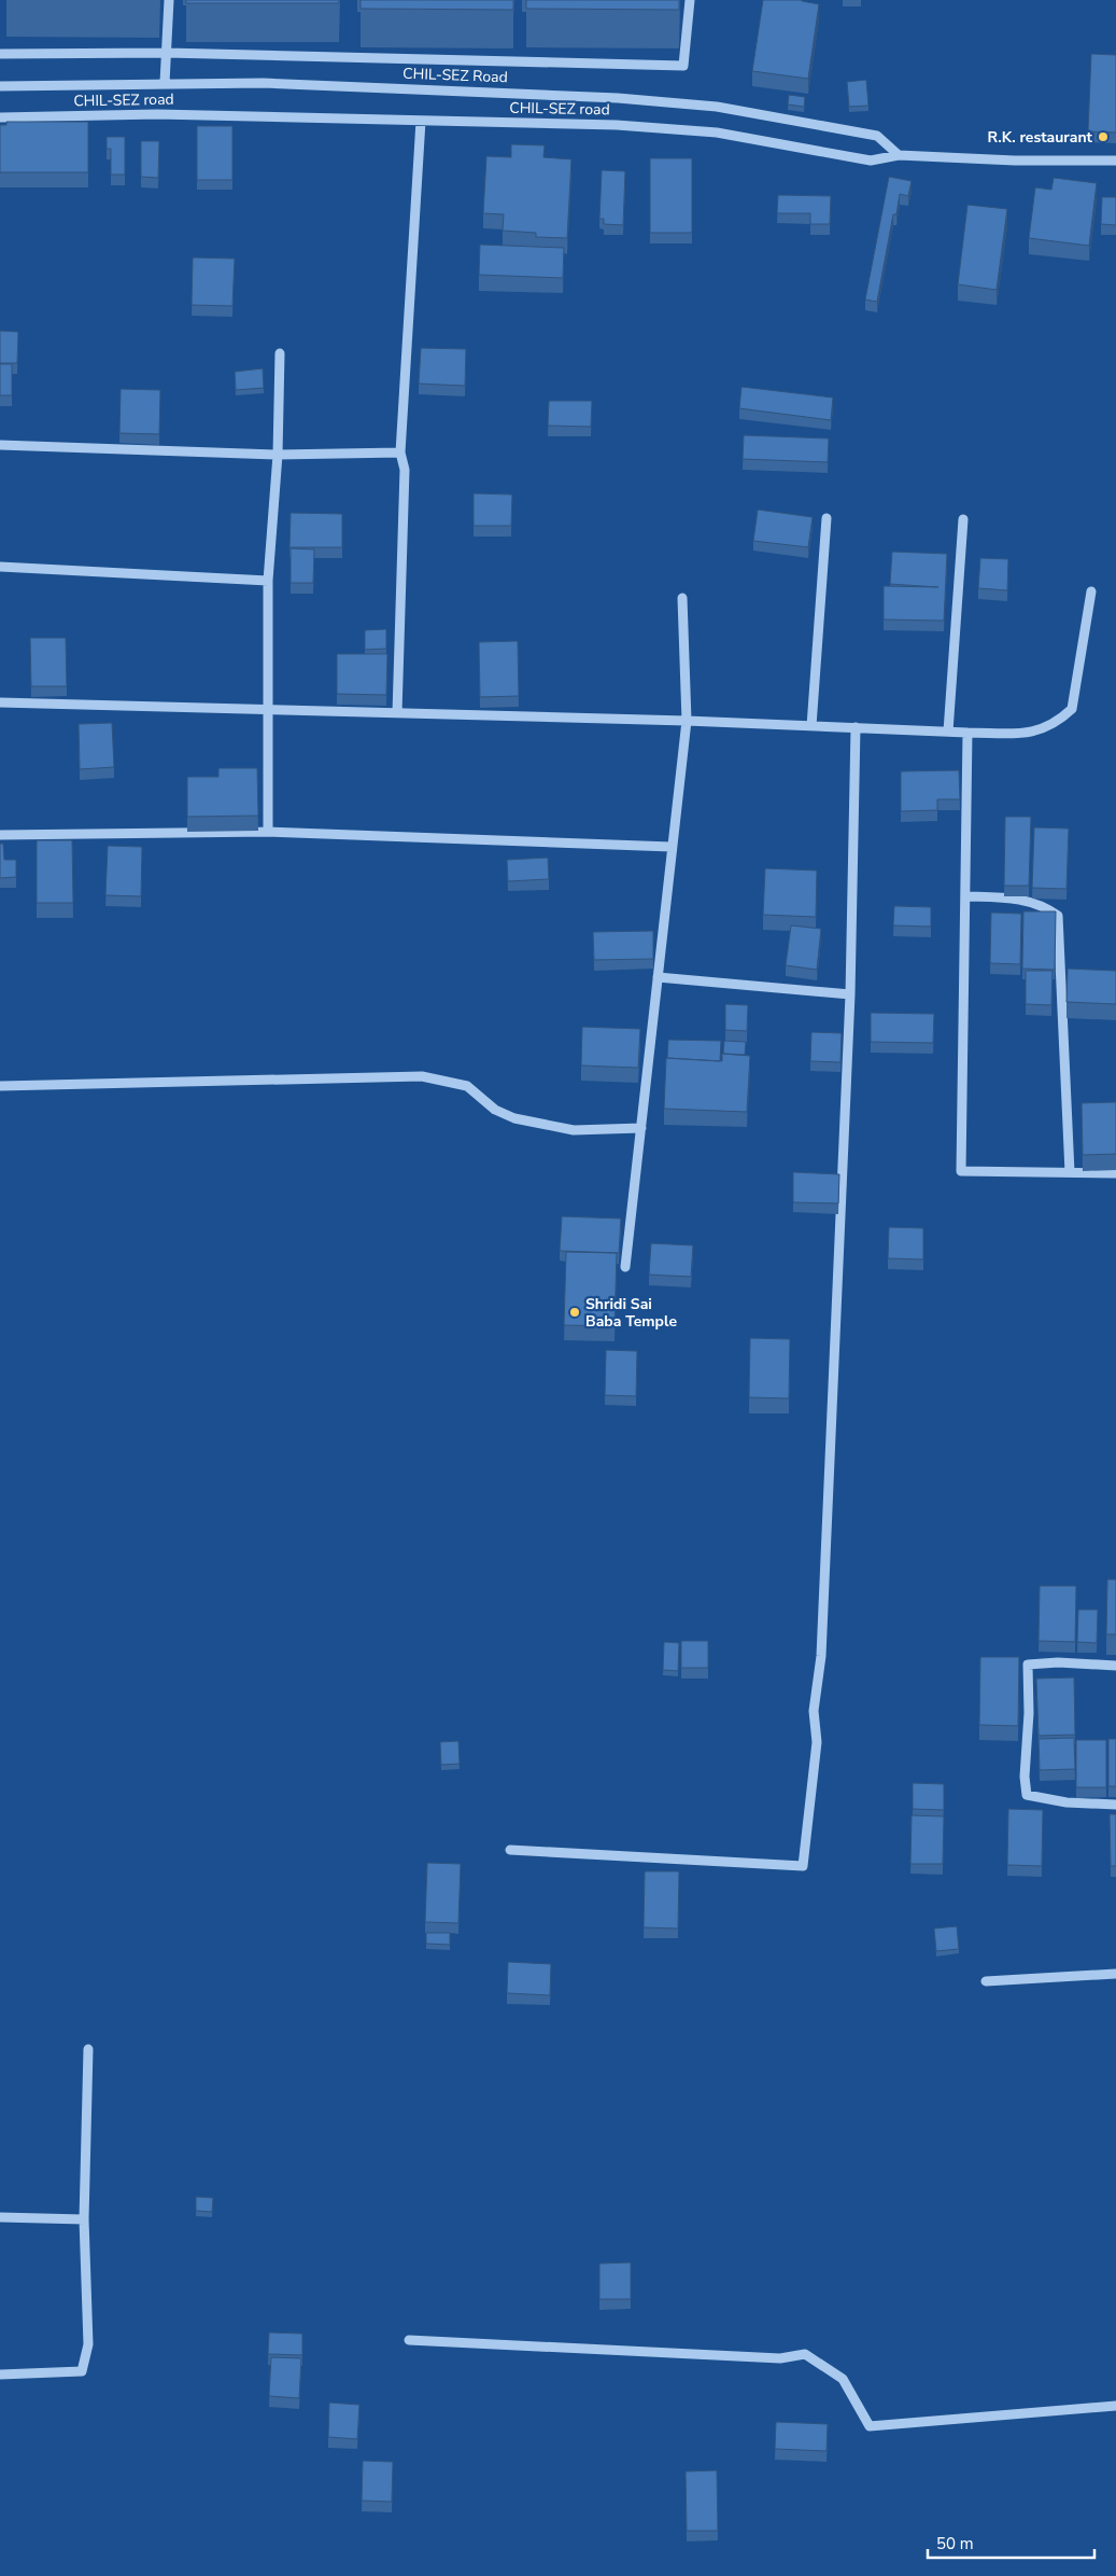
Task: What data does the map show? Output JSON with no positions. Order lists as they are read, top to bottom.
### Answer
{
  "streets": {
    "street": ["CHIL-SEZ Road", "CHIL-SEZ road"]
  },
  "crossings": [
    ["CHIL-SEZ Road", "CHIL-SEZ road"]
  ],
  "places": ["R.K. restaurant", "Shridi Sai Baba Temple"],
  "scale_bar": "50 m"
}
